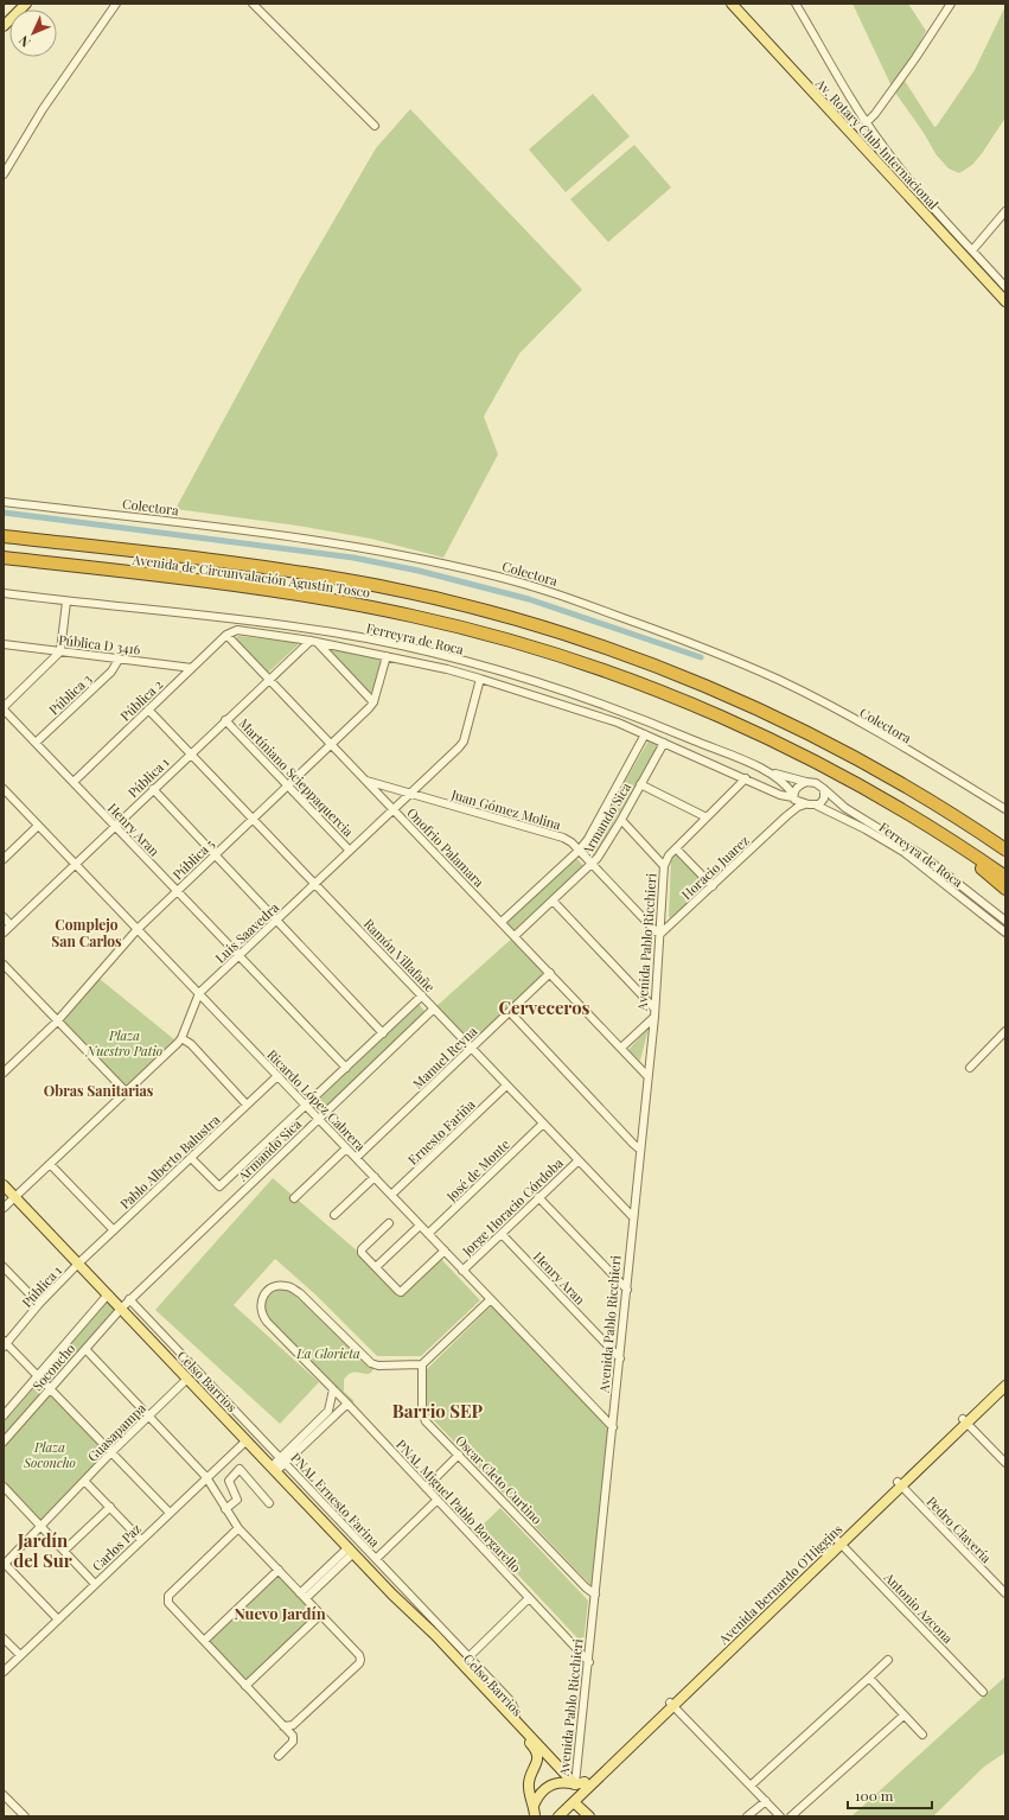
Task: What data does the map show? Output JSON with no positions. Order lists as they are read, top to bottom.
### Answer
{
  "streets": {
    "highway": ["Avenida de Circunvalación Agustín Tosco"],
    "main road": ["Av. Rotary Club Internacional", "Celso Barrios", "Avenida Bernardo O'Higgins"],
    "street": [
      "Colectora",
      "Ferreyra de Roca",
      "Pública D 3416",
      "Pública 3",
      "Pública 2",
      "Pública 1",
      "Martíniano Scieppaquercia",
      "Juan Gómez Molina",
      "Armando Sica",
      "Henry Aran",
      "Onofrio Palamara",
      "Pública 5",
      "Horacio Juarez",
      "Luis Saavedra",
      "Avenida Pablo Ricchieri",
      "Ramón Villafañe",
      "Manuel Reyna",
      "Ricardo López Cabrera",
      "Ernesto Fariña",
      "Pablo Alberto Balustra",
      "José de Monte",
      "Jorge Horacio Córdoba",
      "Soconcho",
      "Guasapampa",
      "Oscar Cleto Curtino",
      "PNAL Ernesto Farina",
      "PNAL Miguel Pablo Borgarello",
      "Pedro Clavería",
      "Carlos Paz",
      "Antonio Azcona"
    ]
  },
  "crossings": [
    ["Ferreyra de Roca", "Armando Sica"],
    ["Ferreyra de Roca", "Horacio Juarez"],
    ["Ferreyra de Roca", "Luis Saavedra"],
    ["Pública D 3416", "Pública 3"],
    ["Pública D 3416", "Pública 2"],
    ["Pública 3", "Henry Aran"],
    ["Pública 2", "Henry Aran"],
    ["Pública 2", "Onofrio Palamara"],
    ["Pública 2", "Ramón Villafañe"],
    ["Pública 1", "Martíniano Scieppaquercia"],
    ["Pública 1", "Henry Aran"],
    ["Pública 1", "Onofrio Palamara"],
    ["Pública 1", "Ramón Villafañe"],
    ["Pública 1", "Ricardo López Cabrera"],
    ["Pública 1", "Pablo Alberto Balustra"],
    ["Pública 1", "Celso Barrios"],
    ["Martíniano Scieppaquercia", "Pública 5"],
    ["Martíniano Scieppaquercia", "Luis Saavedra"],
    ["Juan Gómez Molina", "Armando Sica"],
    ["Juan Gómez Molina", "Onofrio Palamara"],
    ["Juan Gómez Molina", "Horacio Juarez"],
    ["Juan Gómez Molina", "Luis Saavedra"],
    ["Juan Gómez Molina", "Avenida Pablo Ricchieri"],
    ["Armando Sica", "Henry Aran"],
    ["Armando Sica", "Onofrio Palamara"],
    ["Armando Sica", "Ramón Villafañe"],
    ["Armando Sica", "Ricardo López Cabrera"],
    ["Armando Sica", "Pablo Alberto Balustra"],
    ["Armando Sica", "Soconcho"],
    ["Armando Sica", "Celso Barrios"],
    ["Armando Sica", "PNAL Ernesto Farina"],
    ["Henry Aran", "Pública 5"],
    ["Henry Aran", "Luis Saavedra"],
    ["Henry Aran", "Avenida Pablo Ricchieri"],
    ["Henry Aran", "Jorge Horacio Córdoba"],
    ["Onofrio Palamara", "Pública 5"],
    ["Onofrio Palamara", "Luis Saavedra"],
    ["Onofrio Palamara", "Avenida Pablo Ricchieri"],
    ["Onofrio Palamara", "Manuel Reyna"],
    ["Pública 5", "Ramón Villafañe"],
    ["Pública 5", "Ricardo López Cabrera"],
    ["Horacio Juarez", "Avenida Pablo Ricchieri"],
    ["Luis Saavedra", "Ramón Villafañe"],
    ["Luis Saavedra", "Ricardo López Cabrera"],
    ["Luis Saavedra", "Celso Barrios"],
    ["Avenida Pablo Ricchieri", "Ramón Villafañe"],
    ["Avenida Pablo Ricchieri", "Ricardo López Cabrera"],
    ["Avenida Pablo Ricchieri", "Celso Barrios"],
    ["Avenida Pablo Ricchieri", "Oscar Cleto Curtino"],
    ["Avenida Pablo Ricchieri", "PNAL Miguel Pablo Borgarello"],
    ["Avenida Pablo Ricchieri", "Avenida Bernardo O'Higgins"],
    ["Ramón Villafañe", "Manuel Reyna"],
    ["Ramón Villafañe", "Ernesto Fariña"],
    ["Ramón Villafañe", "José de Monte"],
    ["Ramón Villafañe", "Jorge Horacio Córdoba"],
    ["Manuel Reyna", "Ricardo López Cabrera"],
    ["Ricardo López Cabrera", "Ernesto Fariña"],
    ["Ricardo López Cabrera", "Pablo Alberto Balustra"],
    ["Ricardo López Cabrera", "José de Monte"],
    ["Ricardo López Cabrera", "Jorge Horacio Córdoba"],
    ["Pablo Alberto Balustra", "Celso Barrios"],
    ["Soconcho", "Celso Barrios"],
    ["Celso Barrios", "Guasapampa"],
    ["Celso Barrios", "PNAL Ernesto Farina"],
    ["Celso Barrios", "Carlos Paz"],
    ["Celso Barrios", "Avenida Bernardo O'Higgins"],
    ["Oscar Cleto Curtino", "PNAL Miguel Pablo Borgarello"],
    ["Pedro Clavería", "Avenida Bernardo O'Higgins"],
    ["Avenida Bernardo O'Higgins", "Antonio Azcona"]
  ],
  "districts": [
    "Complejo San Carlos",
    "Cerveceros",
    "Obras Sanitarias",
    "Barrio SEP",
    "Jardín del Sur",
    "Nuevo Jardín"
  ],
  "parks": ["Plaza Nuestro Patio", "La Glorieta", "Plaza Soconcho"],
  "scale_bar": "100 m",
  "north": "bottom left"
}
